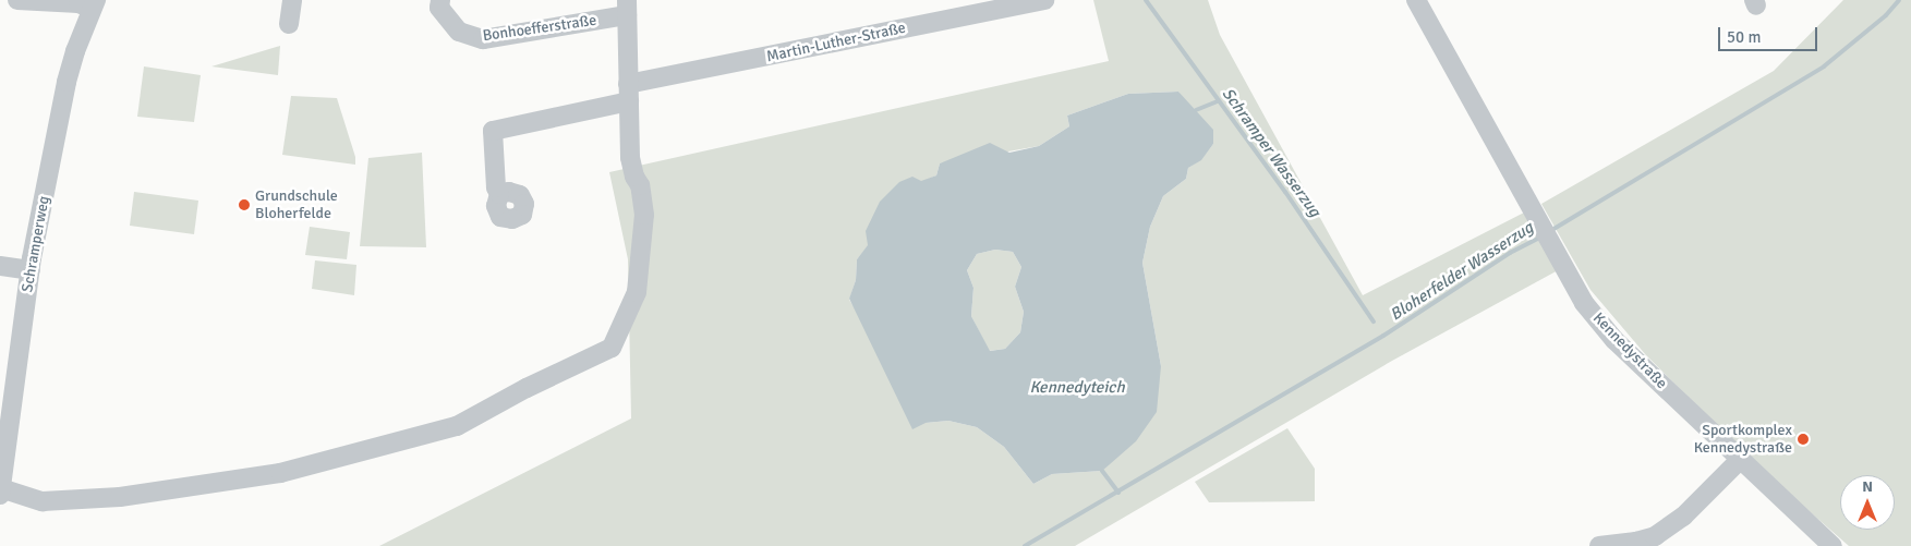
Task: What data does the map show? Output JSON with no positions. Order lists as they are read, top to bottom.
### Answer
{
  "streets": {
    "street": [
      "Bonhoefferstraße",
      "Martin-Luther-Straße",
      "Schramperweg",
      "Kennedystraße"
    ]
  },
  "water": ["Schramper Wasserzug", "Bloherfelder Wasserzug", "Kennedyteich"],
  "places": ["Grundschule Bloherfelde", "Sportkomplex Kennedystraße"],
  "scale_bar": "50 m",
  "north": "top"
}
